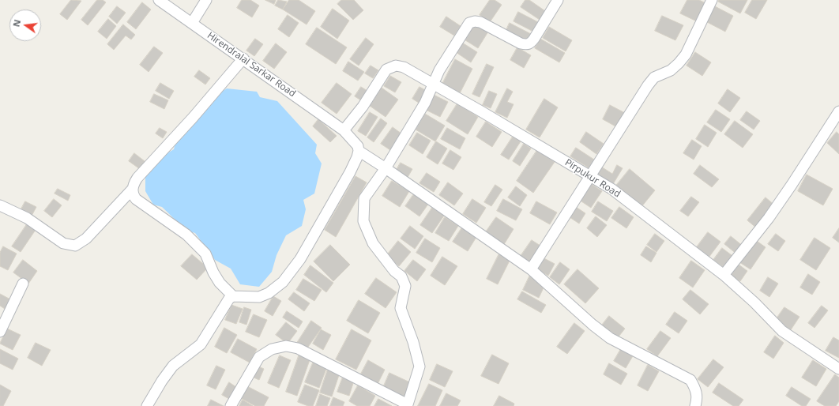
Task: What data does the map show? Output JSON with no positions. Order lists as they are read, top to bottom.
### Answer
{
  "streets": {
    "street": ["Hirendralal Sarkar Road", "Pirpukur Road"]
  },
  "crossings": [
    ["Hirendralal Sarkar Road", "Pirpukur Road"]
  ],
  "north": "left"
}
